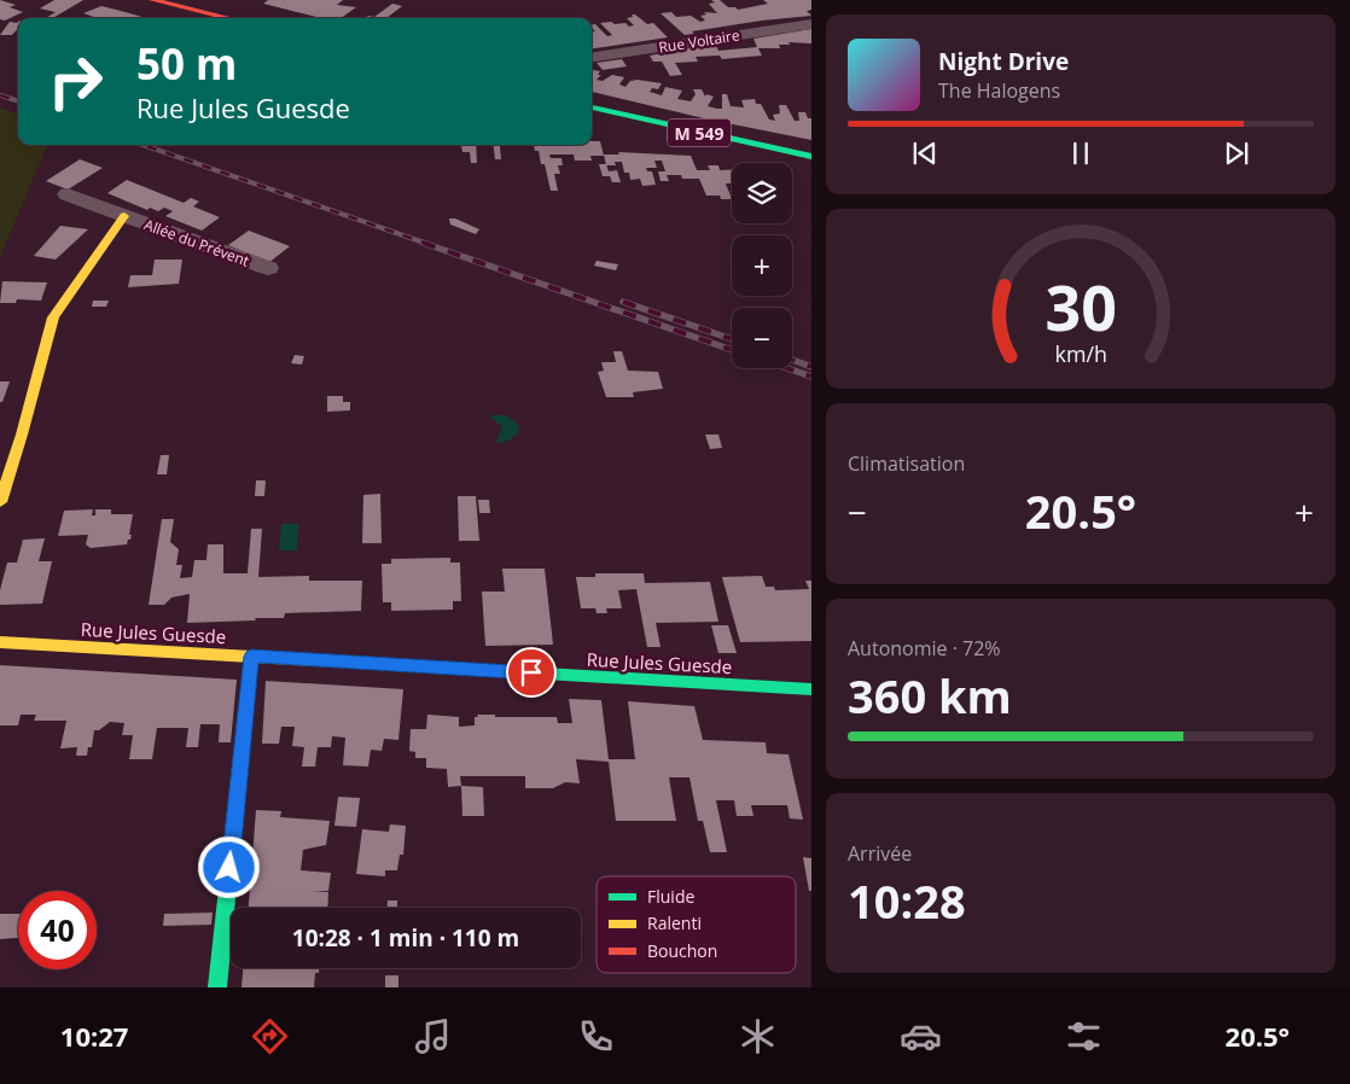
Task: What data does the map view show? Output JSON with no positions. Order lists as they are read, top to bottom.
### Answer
{
  "streets": {
    "main road": ["M 549", "Allée du Prévent", "Rue Jules Guesde"],
    "street": ["Rue Voltaire"]
  },
  "legend": ["Fluide", "Ralenti", "Bouchon"],
  "page": {
    "turn": ["50 m", "Rue Jules Guesde"],
    "song": ["Night Drive", "The Halogens"],
    "map_buttons": ["+", "−"],
    "tile": [
      "Climatisation",
      ["Autonomie · 72%", "360 km"],
      ["Arrivée", "10:28"]
    ],
    "heat": ["−", "20.5°", "+"],
    "limit": "40",
    "trip": "10:28 · 1 min · 110 m",
    "tabs": ["10:27", "20.5°"],
    "gauge": ["30", "km/h"]
  }
}
